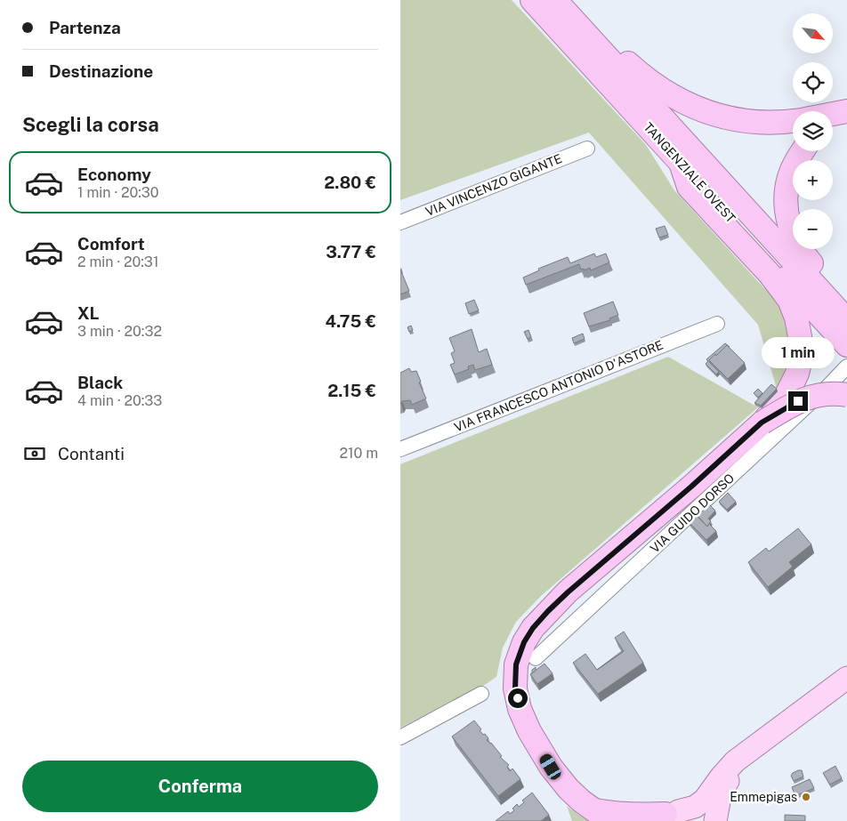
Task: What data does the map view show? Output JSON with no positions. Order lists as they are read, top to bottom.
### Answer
{
  "streets": {
    "highway": ["TANGENZIALE OVEST"],
    "street": ["VIA VINCENZO GIGANTE", "VIA FRANCESCO ANTONIO D'ASTORE", "VIA GUIDO DORSO"]
  },
  "places": ["Emmepigas"],
  "north": "bottom right",
  "page": {
    "banner": ["Partenza", "Destinazione"],
    "map_buttons": ["+", "−"],
    "heading": "Scegli la corsa",
    "list": [
      {
        "name": "Economy",
        "note": "1 min · 20:30",
        "value": "2.80 €"
      },
      {
        "name": "Comfort",
        "note": "2 min · 20:31",
        "value": "3.77 €"
      },
      {
        "name": "XL",
        "note": "3 min · 20:32",
        "value": "4.75 €"
      },
      {
        "name": "Black",
        "note": "4 min · 20:33",
        "value": "2.15 €"
      }
    ],
    "bubble": "1 min",
    "pay": ["Contanti", "210 m"],
    "buttons": "Conferma"
  }
}
